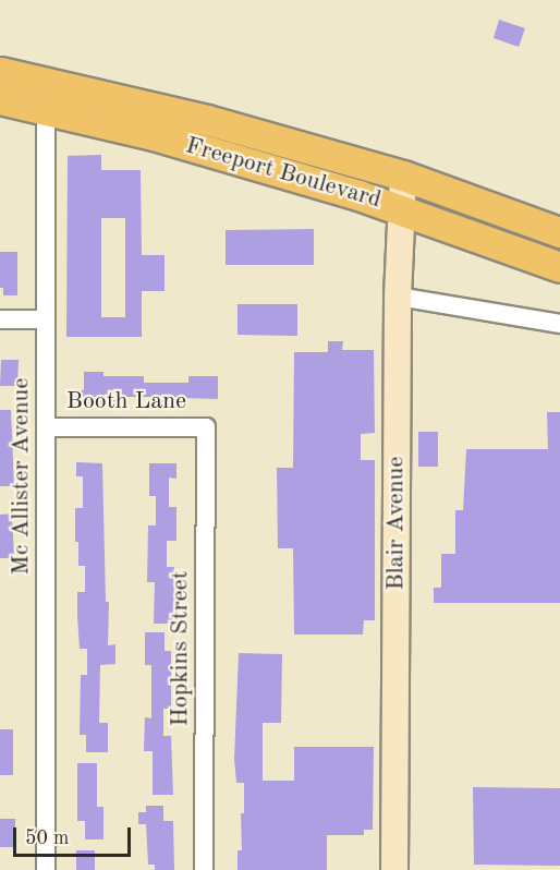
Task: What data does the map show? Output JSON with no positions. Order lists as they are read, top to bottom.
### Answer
{
  "streets": {
    "main road": ["Freeport Boulevard"],
    "street": [
      "Booth Lane",
      "Mc Allister Avenue",
      "Blair Avenue",
      "Hopkins Street"
    ]
  },
  "crossings": [
    ["Freeport Boulevard", "Mc Allister Avenue"],
    ["Freeport Boulevard", "Blair Avenue"],
    ["Booth Lane", "Mc Allister Avenue"],
    ["Booth Lane", "Hopkins Street"]
  ],
  "scale_bar": "50 m"
}
